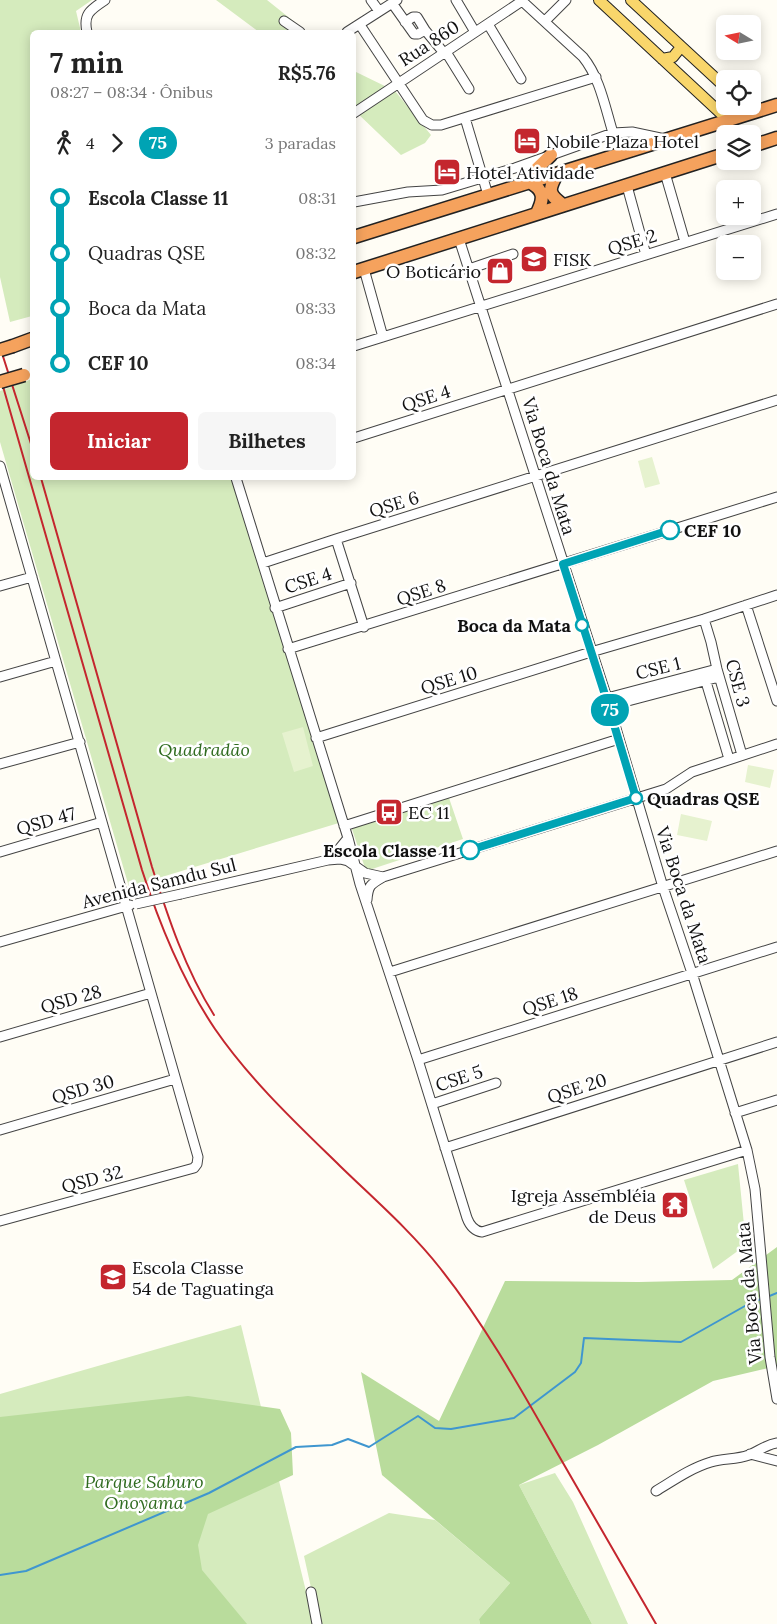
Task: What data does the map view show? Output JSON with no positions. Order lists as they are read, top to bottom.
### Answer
{
  "streets": {
    "street": [
      "Rua 860",
      "QSE 2",
      "QSE 4",
      "Via Boca da Mata",
      "QSE 6",
      "CSE 4",
      "QSE 8",
      "CSE 1",
      "QSE 10",
      "CSE 3",
      "QSD 47",
      "Avenida Samdu Sul",
      "QSD 28",
      "QSE 18",
      "CSE 5",
      "QSE 20",
      "QSD 30",
      "QSD 32"
    ]
  },
  "crossings": [
    ["QSE 2", "Via Boca da Mata"],
    ["QSE 4", "Via Boca da Mata"],
    ["Via Boca da Mata", "QSE 6"],
    ["Via Boca da Mata", "QSE 8"],
    ["Via Boca da Mata", "CSE 1"],
    ["Via Boca da Mata", "QSE 10"],
    ["Via Boca da Mata", "QSE 18"],
    ["Via Boca da Mata", "QSE 20"],
    ["CSE 1", "CSE 3"],
    ["QSE 10", "CSE 3"],
    ["QSD 30", "QSD 32"]
  ],
  "parks": ["Quadradão", "Parque Saburo Onoyama"],
  "places": {
    "hotel": ["Nobile Plaza Hotel", "Hotel Atividade"],
    "school or university": ["FISK", "Escola Classe 54 de Taguatinga"],
    "shop": ["O Boticário"],
    "other": [
      "CEF 10",
      "Boca da Mata",
      "Quadras QSE",
      "Escola Classe 11"
    ],
    "bus stop": ["EC 11"],
    "temple": ["Igreja Assembléia de Deus"]
  },
  "lines": ["bus line 75"],
  "north": "left",
  "page": {
    "on_map": "75",
    "map_buttons": ["+", "−"],
    "heading": ["7 min", "08:27 – 08:34 · Ônibus", "R$5.76"],
    "legs": ["4", "75", "3 paradas"],
    "list": [
      {
        "name": "Escola Classe 11",
        "value": "08:31"
      },
      {
        "name": "Quadras QSE",
        "value": "08:32"
      },
      {
        "name": "Boca da Mata",
        "value": "08:33"
      },
      {
        "name": "CEF 10",
        "value": "08:34"
      }
    ],
    "buttons": ["Iniciar", "Bilhetes"]
  }
}
